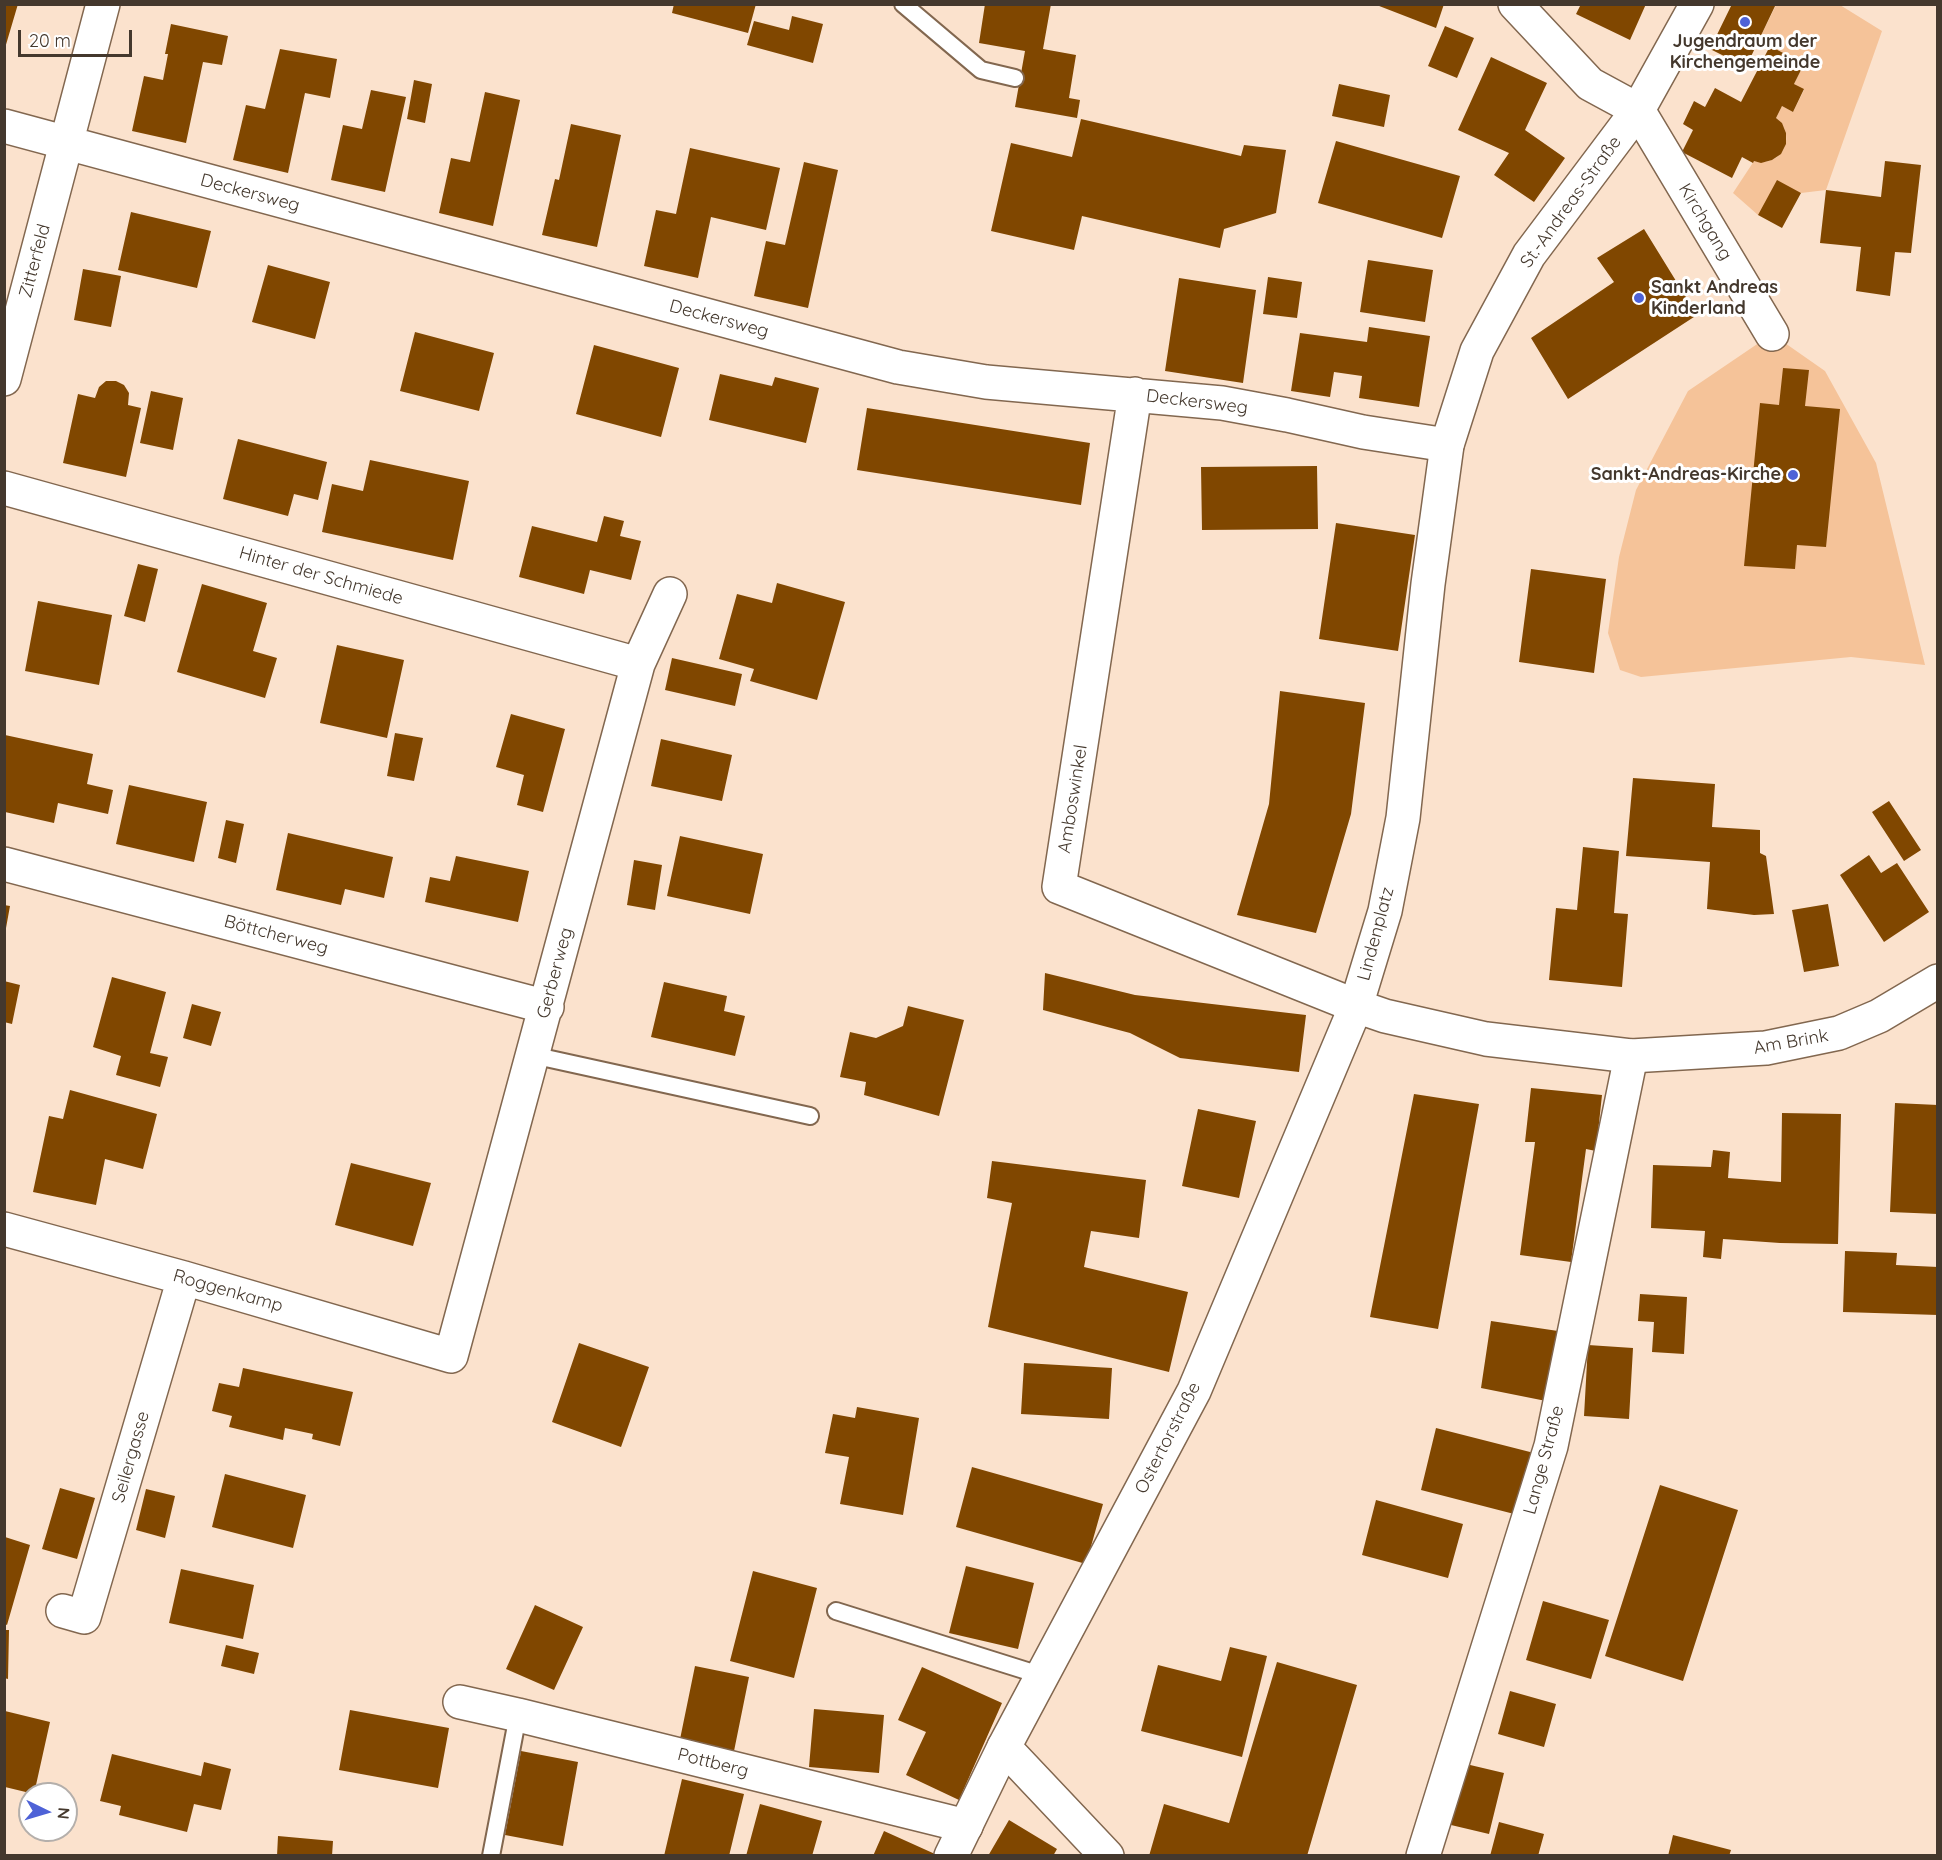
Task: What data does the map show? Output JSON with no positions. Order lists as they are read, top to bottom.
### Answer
{
  "streets": {
    "street": [
      "Deckersweg",
      "St.-Andreas-Straße",
      "Kirchgang",
      "Zitterfeld",
      "Hinter der Schmiede",
      "Amboswinkel",
      "Lindenplatz",
      "Böttcherweg",
      "Gerberweg",
      "Am Brink",
      "Roggenkamp",
      "Ostertorstraße",
      "Seilergasse",
      "Lange Straße",
      "Pottberg"
    ]
  },
  "crossings": [
    ["Deckersweg", "St.-Andreas-Straße"],
    ["Deckersweg", "Zitterfeld"],
    ["Deckersweg", "Amboswinkel"],
    ["St.-Andreas-Straße", "Kirchgang"],
    ["St.-Andreas-Straße", "Lindenplatz"],
    ["Hinter der Schmiede", "Gerberweg"],
    ["Amboswinkel", "Lindenplatz"],
    ["Amboswinkel", "Ostertorstraße"],
    ["Lindenplatz", "Am Brink"],
    ["Lindenplatz", "Ostertorstraße"],
    ["Lindenplatz", "Lange Straße"],
    ["Böttcherweg", "Gerberweg"],
    ["Gerberweg", "Roggenkamp"],
    ["Am Brink", "Lange Straße"],
    ["Roggenkamp", "Seilergasse"],
    ["Ostertorstraße", "Pottberg"]
  ],
  "places": ["Jugendraum der Kirchengemeinde", "Sankt Andreas Kinderland", "Sankt-Andreas-Kirche"],
  "scale_bar": "20 m",
  "north": "right"
}
